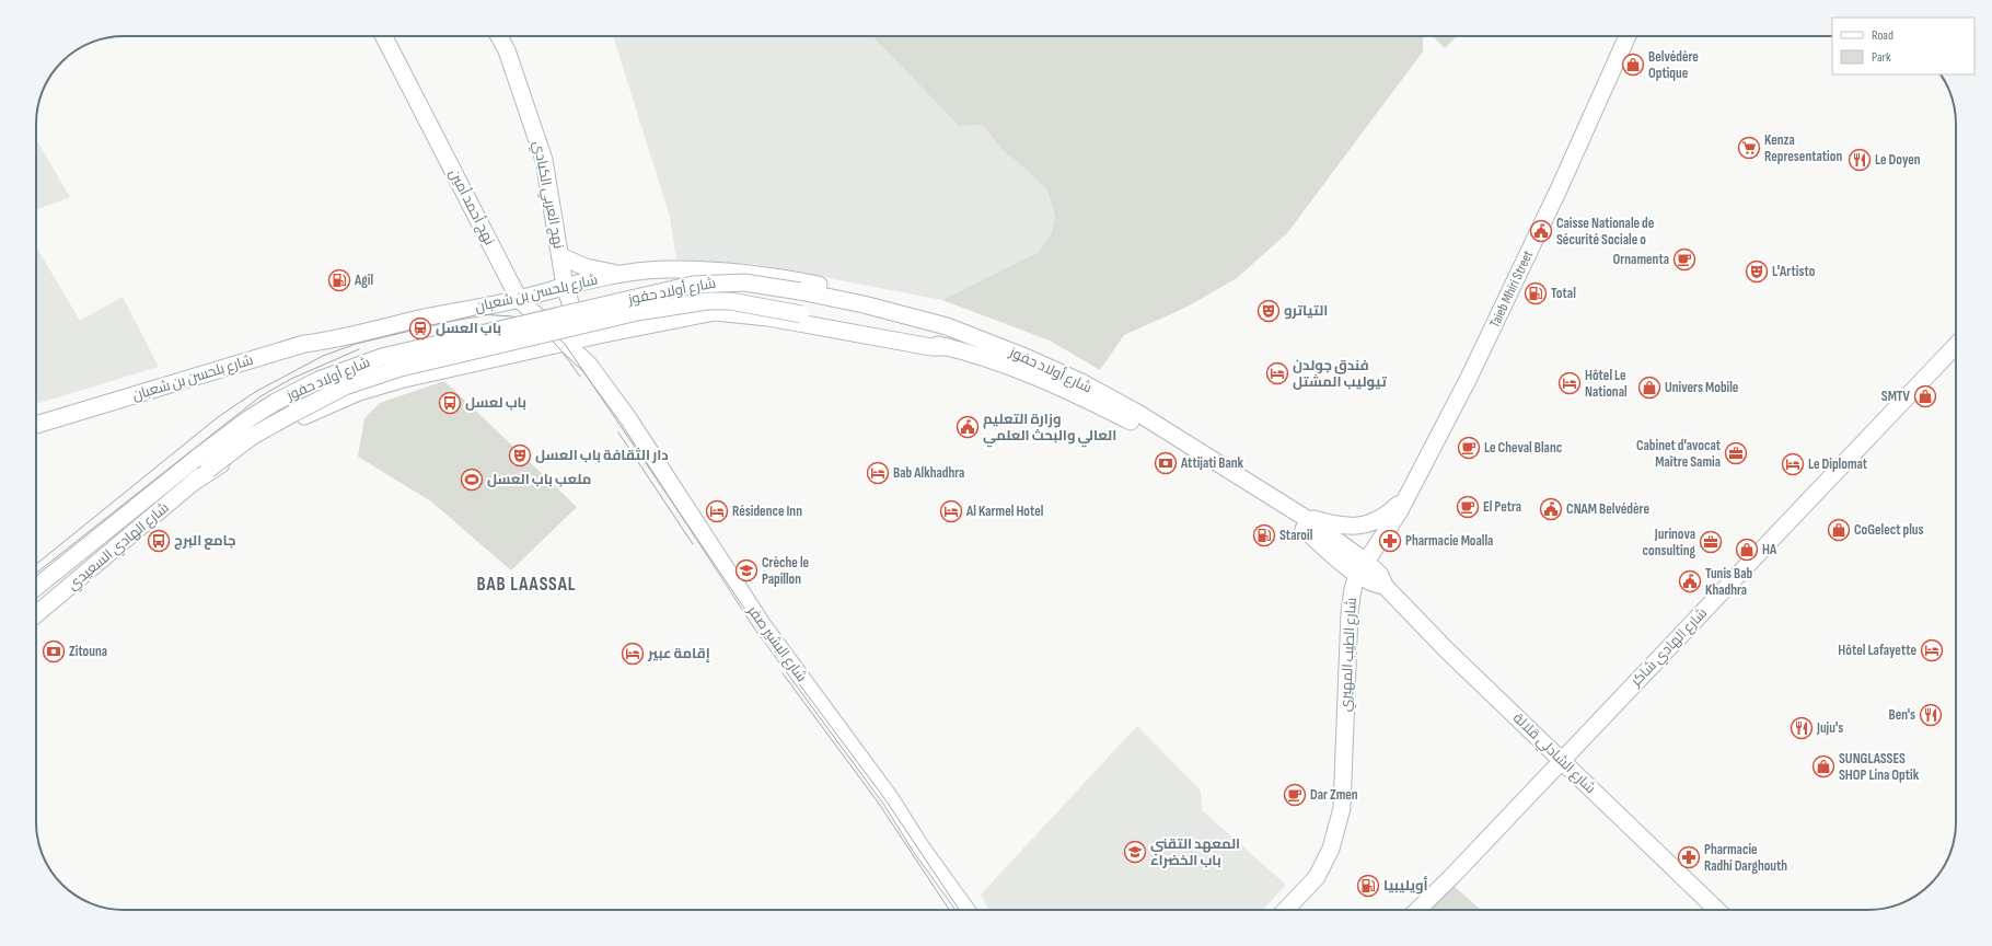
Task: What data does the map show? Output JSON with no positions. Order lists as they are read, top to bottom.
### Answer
{
  "streets": {
    "street": [
      "نهج العربي الكبادي",
      "نهج أحمد أمين",
      "Taieb Mhiri Street",
      "شارع أولاد حفوز",
      "شارع بلحسن بن شعبان",
      "شارع الهادي السعيدي",
      "شارع البشير صفر",
      "شارع الهادي شاكر",
      "شارع الطيب المهيري",
      "شارع الشادلي قلالة"
    ]
  },
  "crossings": [
    ["نهج العربي الكبادي", "نهج أحمد أمين"],
    ["نهج العربي الكبادي", "شارع أولاد حفوز"],
    ["نهج العربي الكبادي", "شارع بلحسن بن شعبان"],
    ["نهج أحمد أمين", "شارع أولاد حفوز"],
    ["نهج أحمد أمين", "شارع بلحسن بن شعبان"],
    ["نهج أحمد أمين", "شارع البشير صفر"],
    ["Taieb Mhiri Street", "شارع الطيب المهيري"],
    ["شارع أولاد حفوز", "شارع بلحسن بن شعبان"],
    ["شارع أولاد حفوز", "شارع الهادي السعيدي"],
    ["شارع أولاد حفوز", "شارع الطيب المهيري"],
    ["شارع أولاد حفوز", "شارع الشادلي قلالة"],
    ["شارع الهادي شاكر", "شارع الشادلي قلالة"]
  ],
  "districts": ["BAB LAASSAL"],
  "places": {
    "shop": [
      "Belvédère Optique",
      "Univers Mobile",
      "SMTV",
      "CoGelect plus",
      "HA",
      "SUNGLASSES SHOP Lina Optik"
    ],
    "supermarket": ["Kenza Representation"],
    "restaurant": ["Le Doyen", "Ben's", "Juju's"],
    "public building": [
      "Caisse Nationale de Sécurité Sociale o",
      "وزارة التعليم العالي والبحث العلمي",
      "CNAM Belvédère",
      "Tunis Bab Khadhra"
    ],
    "cafe": [
      "Ornamenta",
      "Le Cheval Blanc",
      "El Petra",
      "Dar Zmen"
    ],
    "theatre": ["L'Artisto", "التياترو", "دار الثقافة باب العسل"],
    "fuel station": [
      "Agil",
      "Total",
      "Staroil",
      "أويليبيا"
    ],
    "station": ["باب العسل"],
    "hotel": [
      "فندق جولدن تيوليب المشتل",
      "Hôtel Le National",
      "Le Diplomat",
      "Bab Alkhadhra",
      "Résidence Inn",
      "Al Karmel Hotel",
      "Hôtel Lafayette",
      "إقامة عبير"
    ],
    "bus stop": ["باب لعسل", "جامع البرج"],
    "office": ["Cabinet d'avocat Maître Samia", "Jurinova consulting"],
    "bank": ["Attijati Bank", "Zitouna"],
    "sports": ["ملعب باب العسل"],
    "pharmacy": ["Pharmacie Moalla", "Pharmacie Radhi Darghouth"],
    "school or university": ["Crèche le Papillon", "المعهد التقني باب الخضراء"]
  },
  "legend": ["Road", "Park"]
}
